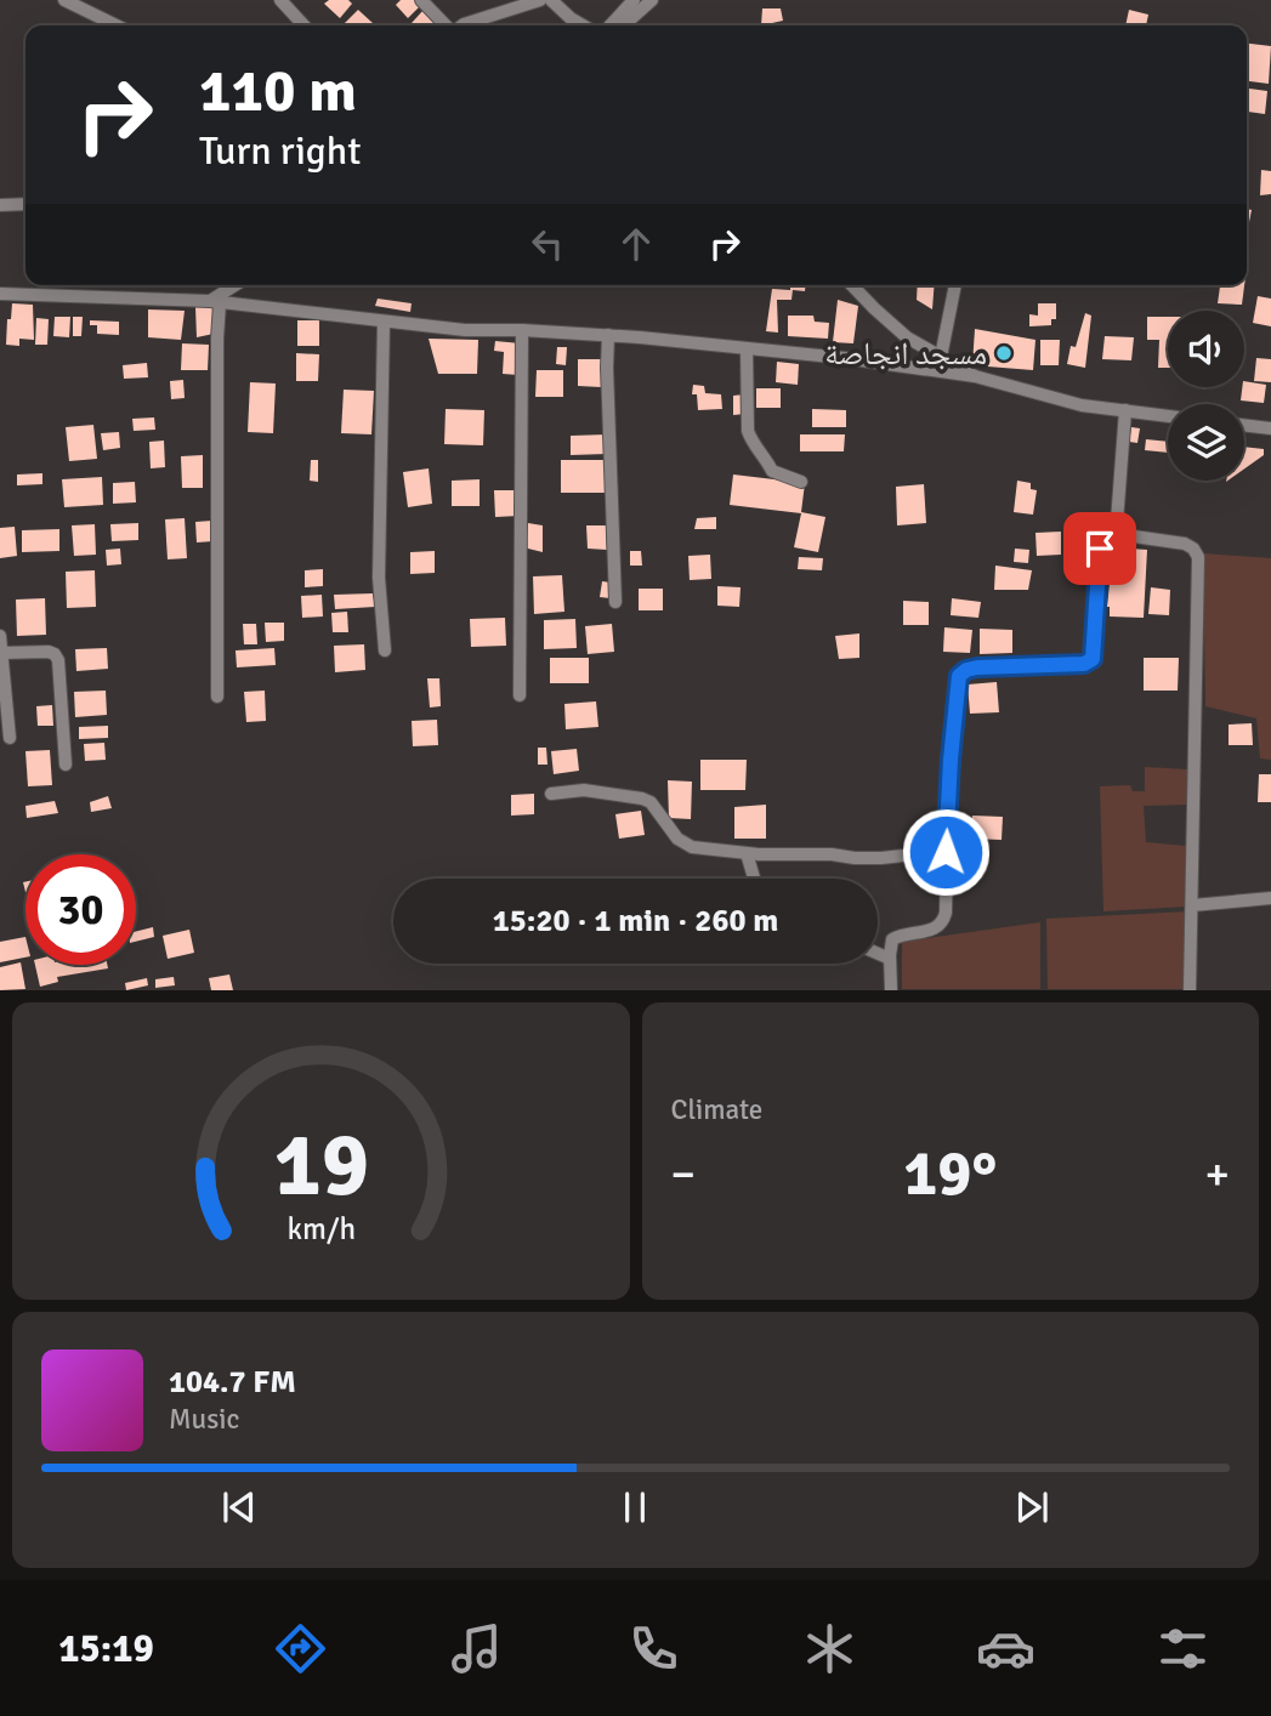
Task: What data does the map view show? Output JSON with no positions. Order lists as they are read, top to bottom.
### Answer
{
  "places": ["مسجد انجاصة"],
  "page": {
    "turn": ["110 m", "Turn right"],
    "limit": "30",
    "trip": "15:20 · 1 min · 260 m",
    "tile": "Climate",
    "heat": ["−", "19°", "+"],
    "song": ["104.7 FM", "Music"],
    "tabs": "15:19",
    "gauge": ["19", "km/h"]
  }
}
